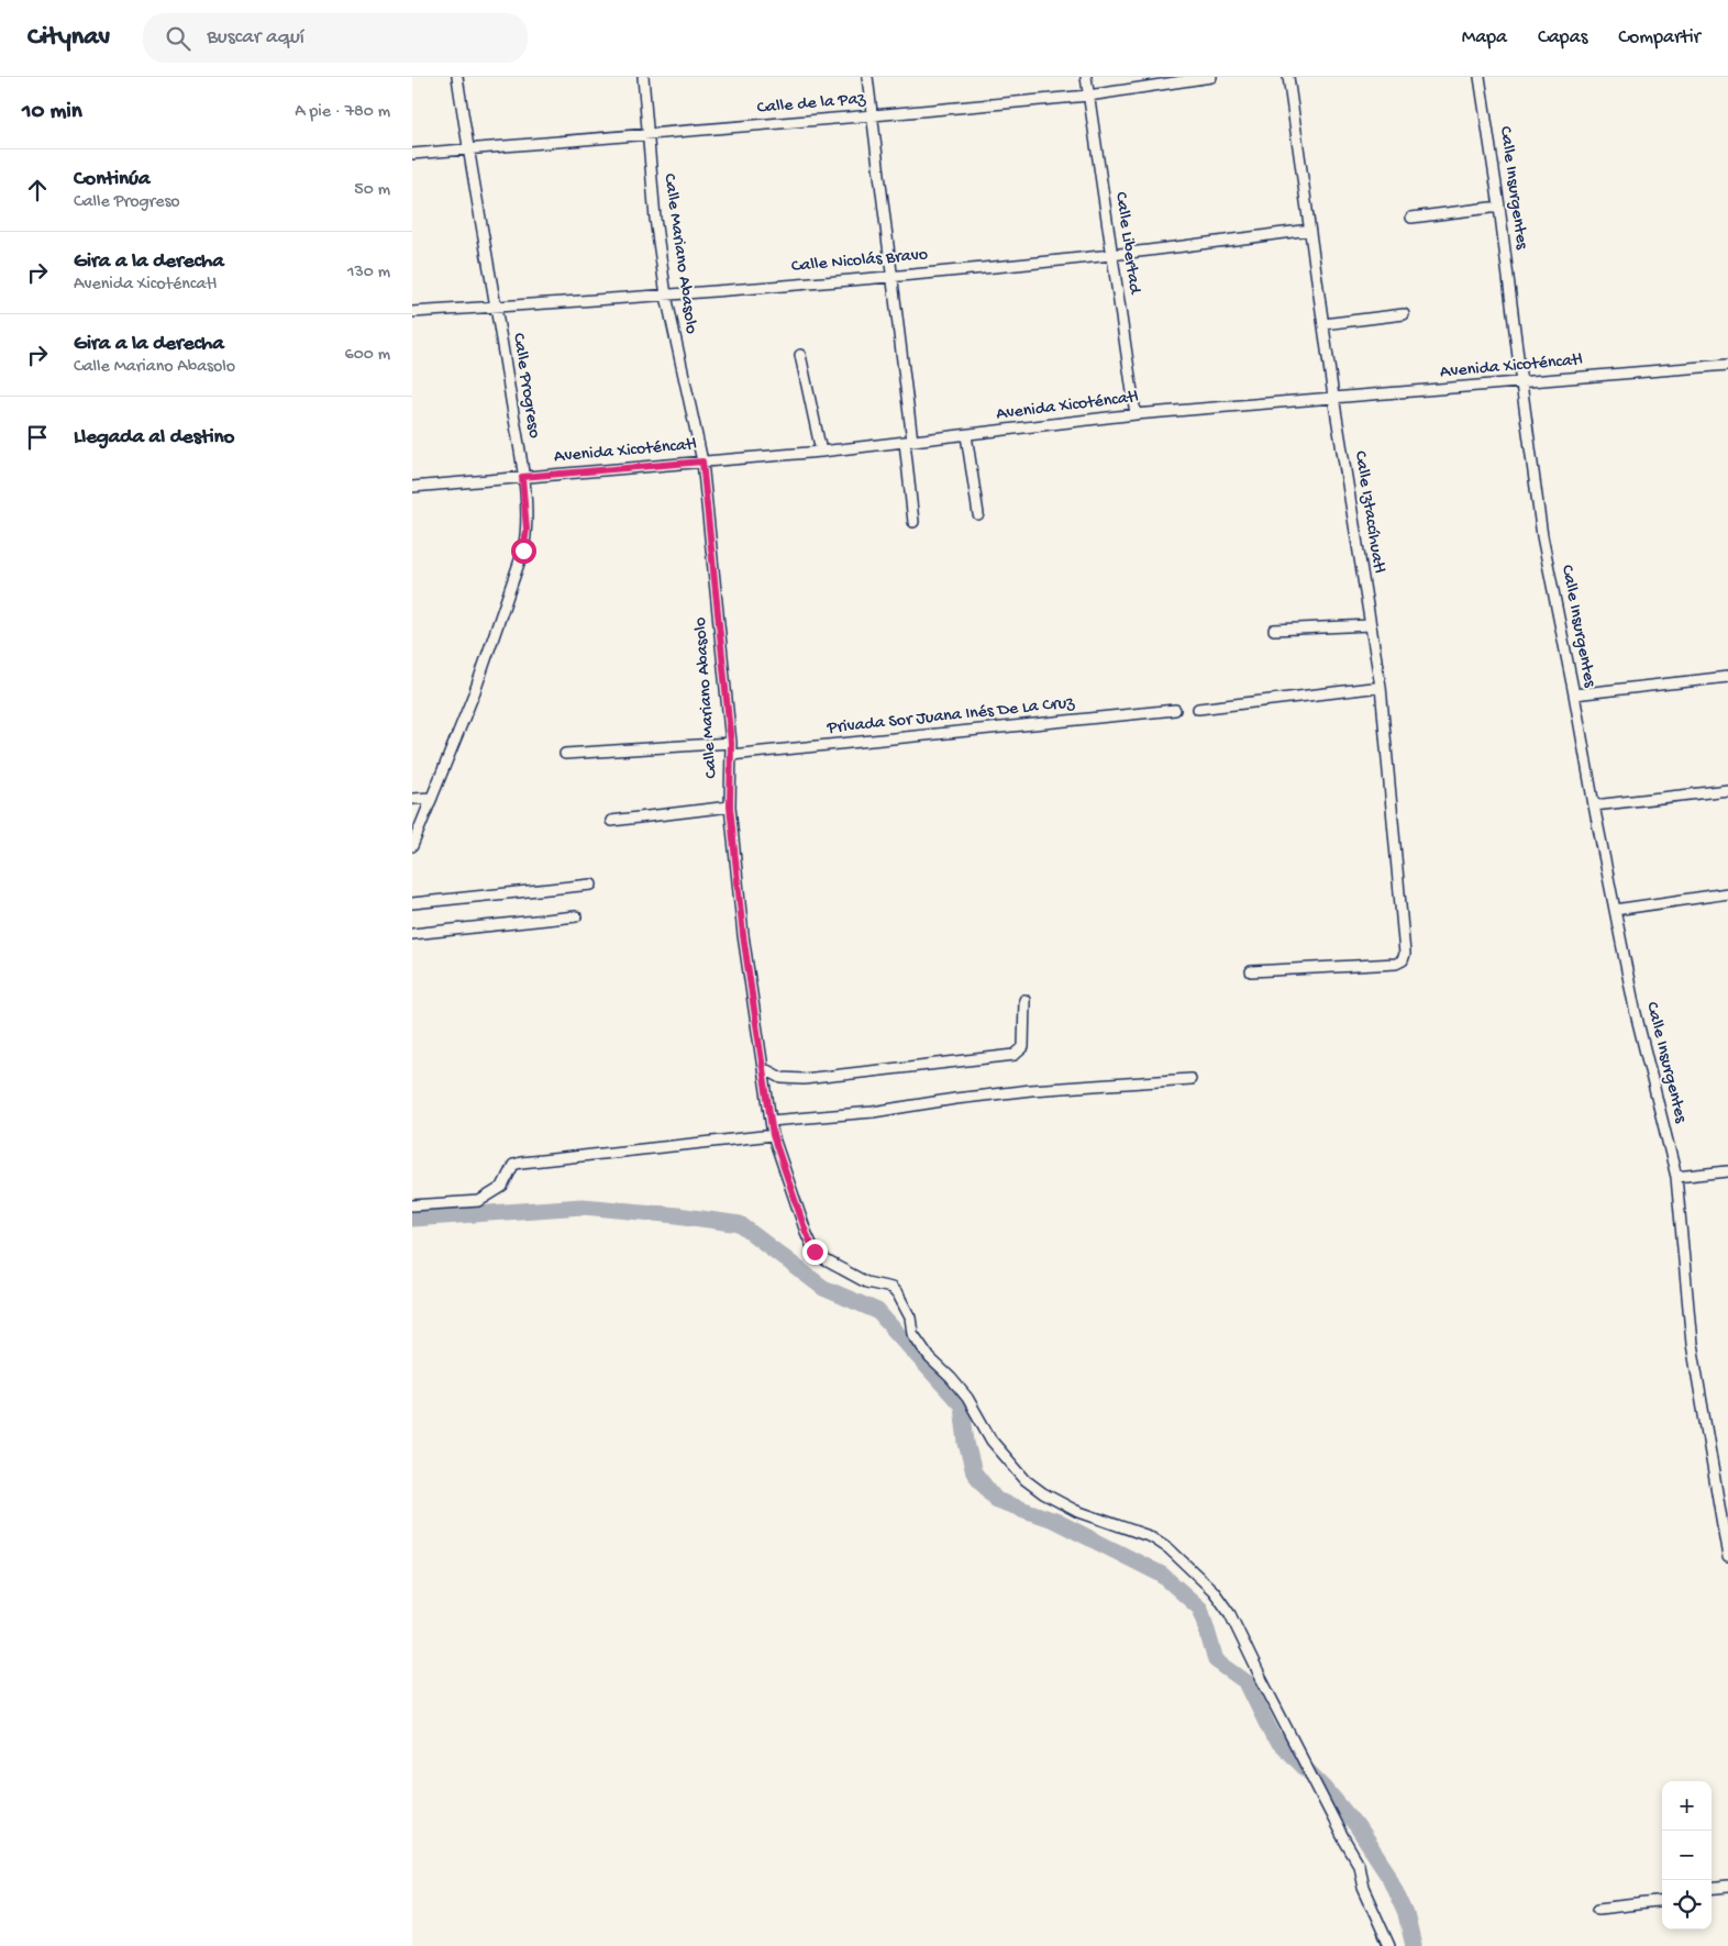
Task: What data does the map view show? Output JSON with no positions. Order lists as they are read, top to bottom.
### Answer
{
  "streets": {
    "street": [
      "Calle de la Paz",
      "Calle Insurgentes",
      "Calle Libertad",
      "Calle Mariano Abasolo",
      "Calle Nicolás Bravo",
      "Avenida Xicoténcatl",
      "Calle Progreso",
      "Calle Iztaccíhuatl",
      "Privada Sor Juana Inés De La Cruz"
    ]
  },
  "crossings": [
    ["Calle de la Paz", "Calle Libertad"],
    ["Calle de la Paz", "Calle Mariano Abasolo"],
    ["Calle de la Paz", "Calle Progreso"],
    ["Calle Insurgentes", "Avenida Xicoténcatl"],
    ["Calle Libertad", "Calle Nicolás Bravo"],
    ["Calle Libertad", "Avenida Xicoténcatl"],
    ["Calle Mariano Abasolo", "Calle Nicolás Bravo"],
    ["Calle Mariano Abasolo", "Avenida Xicoténcatl"],
    ["Calle Mariano Abasolo", "Privada Sor Juana Inés De La Cruz"],
    ["Calle Nicolás Bravo", "Calle Progreso"],
    ["Calle Nicolás Bravo", "Calle Iztaccíhuatl"],
    ["Avenida Xicoténcatl", "Calle Progreso"],
    ["Avenida Xicoténcatl", "Calle Iztaccíhuatl"]
  ],
  "page": {
    "header": "Citynav",
    "search": "Buscar aquí",
    "nav": ["Mapa", "Capas", "Compartir"],
    "heading": ["10 min", "A pie · 780 m"],
    "list": [
      ["Continúa", "Calle Progreso", "50 m"],
      ["Gira a la derecha", "Avenida Xicoténcatl", "130 m"],
      ["Gira a la derecha", "Calle Mariano Abasolo", "600 m"],
      "Llegada al destino"
    ],
    "map_buttons": ["+", "−"]
  }
}
